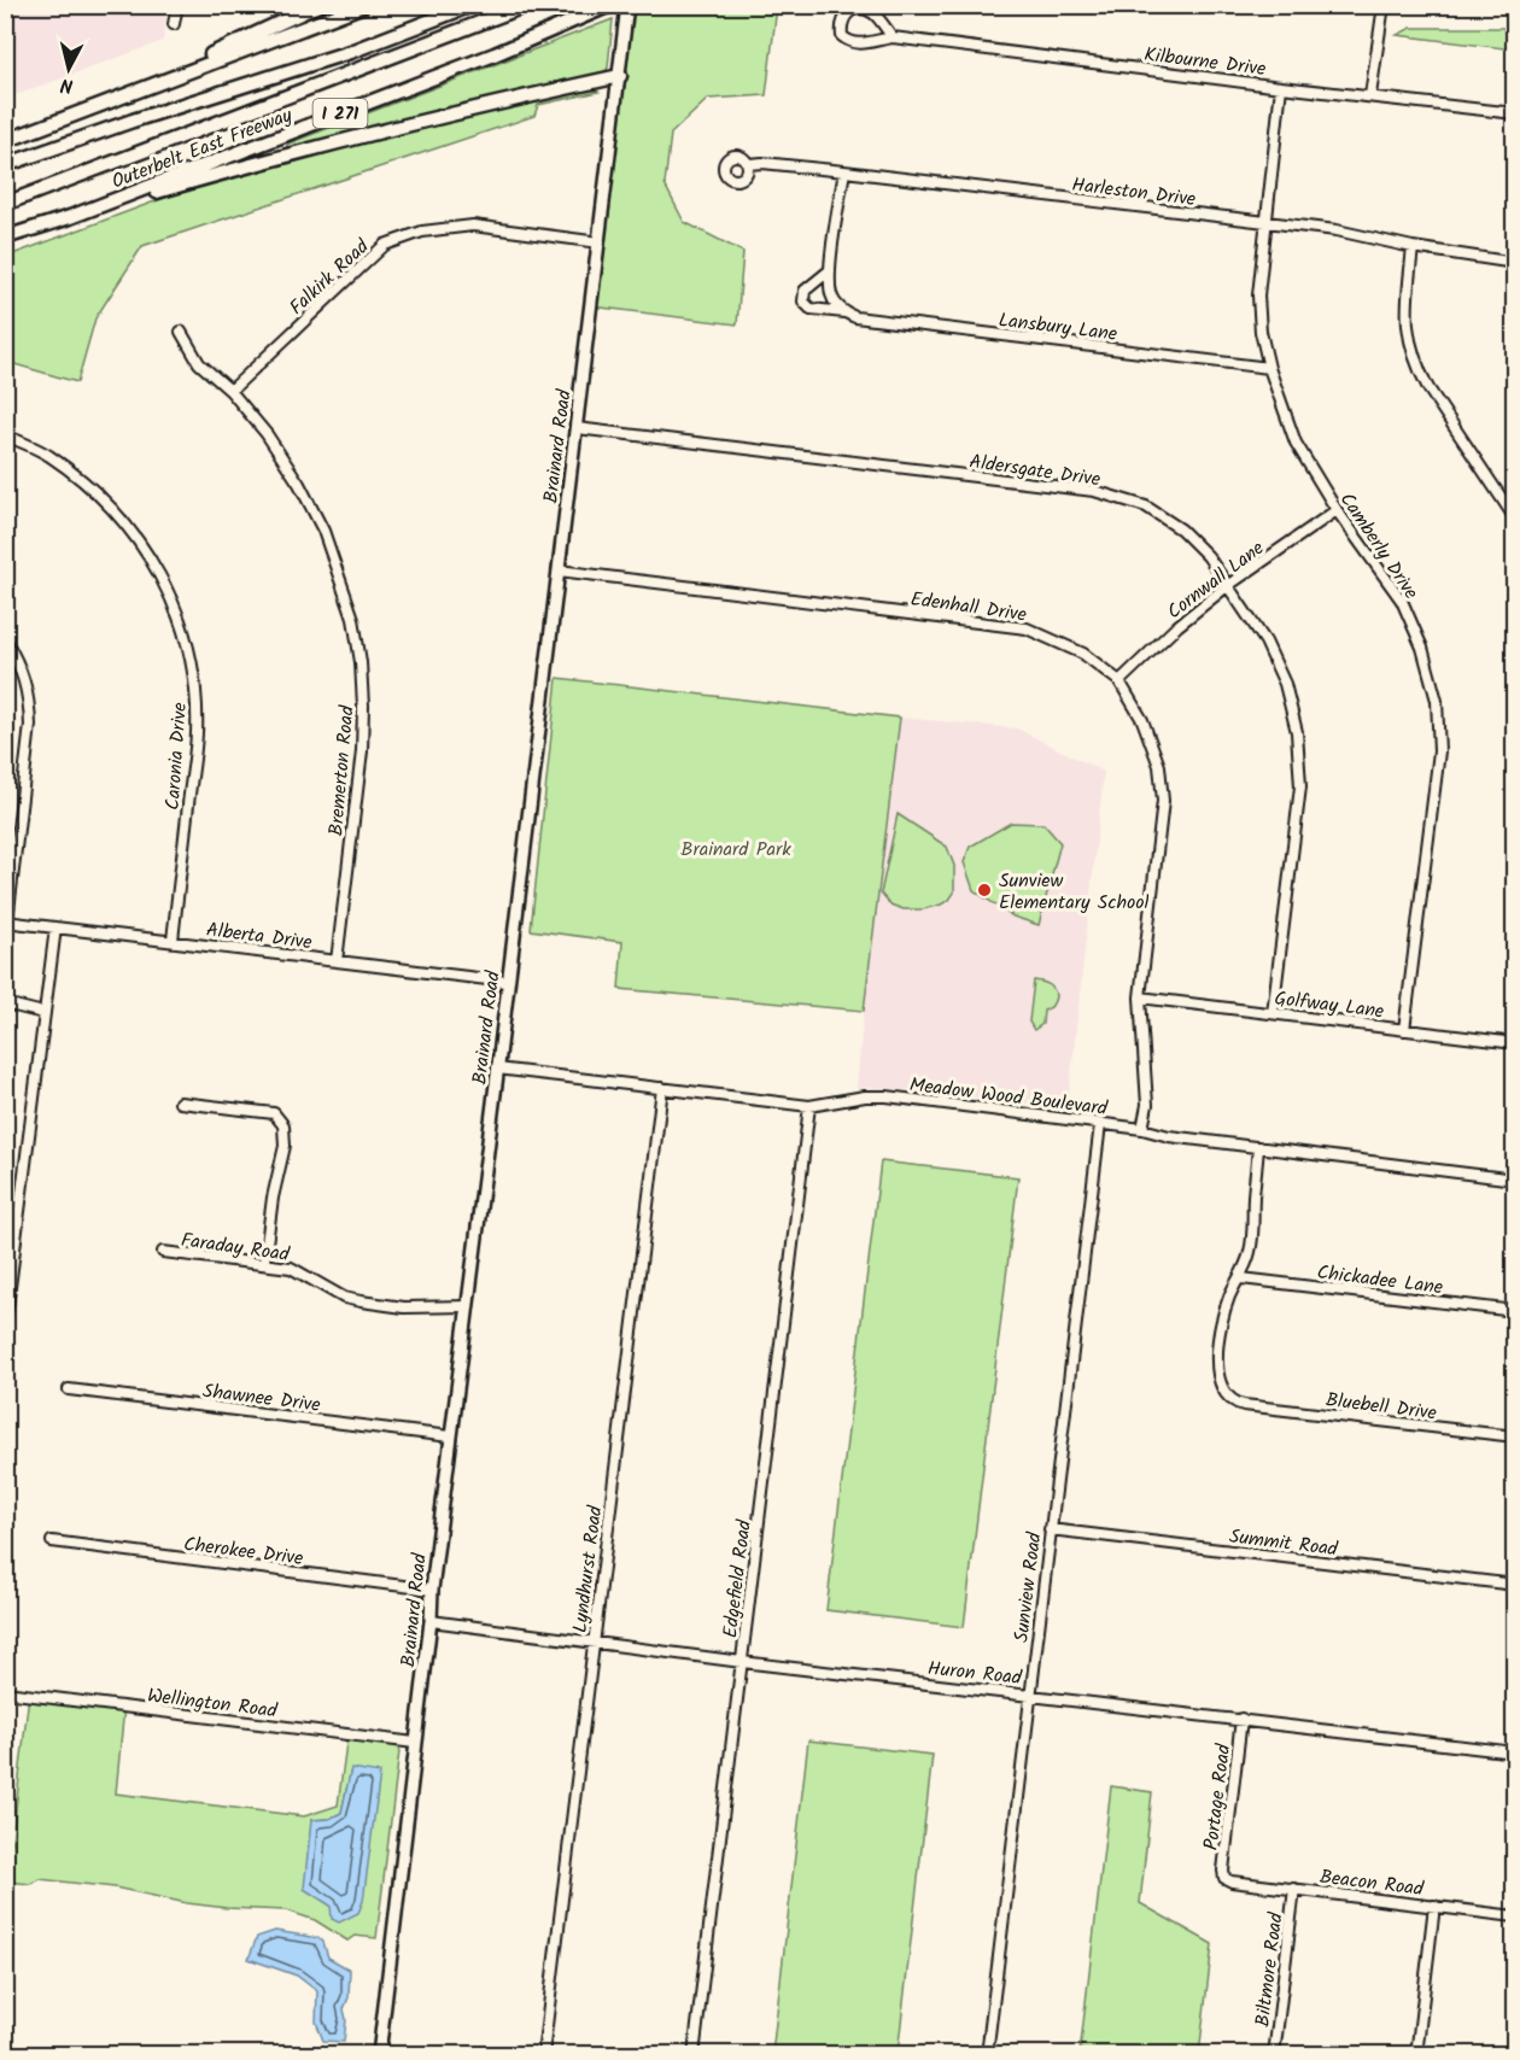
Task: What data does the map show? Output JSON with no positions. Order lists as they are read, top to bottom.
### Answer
{
  "streets": {
    "highway": ["I 271", "Outerbelt East Freeway"],
    "main road": ["Brainard Road"],
    "street": [
      "Kilbourne Drive",
      "Harleston Drive",
      "Falkirk Road",
      "Lansbury Lane",
      "Aldersgate Drive",
      "Camberly Drive",
      "Cornwall Lane",
      "Edenhall Drive",
      "Caronia Drive",
      "Bremerton Road",
      "Alberta Drive",
      "Golfway Lane",
      "Meadow Wood Boulevard",
      "Faraday Road",
      "Chickadee Lane",
      "Shawnee Drive",
      "Bluebell Drive",
      "Summit Road",
      "Cherokee Drive",
      "Lyndhurst Road",
      "Edgefield Road",
      "Sunview Road",
      "Huron Road",
      "Wellington Road",
      "Portage Road",
      "Beacon Road",
      "Biltmore Road"
    ]
  },
  "crossings": [
    ["Kilbourne Drive", "Camberly Drive"],
    ["Harleston Drive", "Camberly Drive"],
    ["Falkirk Road", "Brainard Road"],
    ["Falkirk Road", "Bremerton Road"],
    ["Lansbury Lane", "Camberly Drive"],
    ["Brainard Road", "Aldersgate Drive"],
    ["Brainard Road", "Edenhall Drive"],
    ["Brainard Road", "Alberta Drive"],
    ["Brainard Road", "Meadow Wood Boulevard"],
    ["Brainard Road", "Faraday Road"],
    ["Brainard Road", "Shawnee Drive"],
    ["Brainard Road", "Cherokee Drive"],
    ["Brainard Road", "Huron Road"],
    ["Brainard Road", "Wellington Road"],
    ["Aldersgate Drive", "Cornwall Lane"],
    ["Aldersgate Drive", "Golfway Lane"],
    ["Camberly Drive", "Cornwall Lane"],
    ["Camberly Drive", "Golfway Lane"],
    ["Cornwall Lane", "Edenhall Drive"],
    ["Edenhall Drive", "Golfway Lane"],
    ["Edenhall Drive", "Meadow Wood Boulevard"],
    ["Caronia Drive", "Alberta Drive"],
    ["Bremerton Road", "Alberta Drive"],
    ["Meadow Wood Boulevard", "Lyndhurst Road"],
    ["Meadow Wood Boulevard", "Edgefield Road"],
    ["Meadow Wood Boulevard", "Sunview Road"],
    ["Chickadee Lane", "Bluebell Drive"],
    ["Summit Road", "Sunview Road"],
    ["Lyndhurst Road", "Huron Road"],
    ["Edgefield Road", "Huron Road"],
    ["Sunview Road", "Huron Road"],
    ["Huron Road", "Portage Road"],
    ["Portage Road", "Beacon Road"],
    ["Beacon Road", "Biltmore Road"]
  ],
  "parks": ["Brainard Park"],
  "places": ["Sunview Elementary School"],
  "north": "bottom"
}
